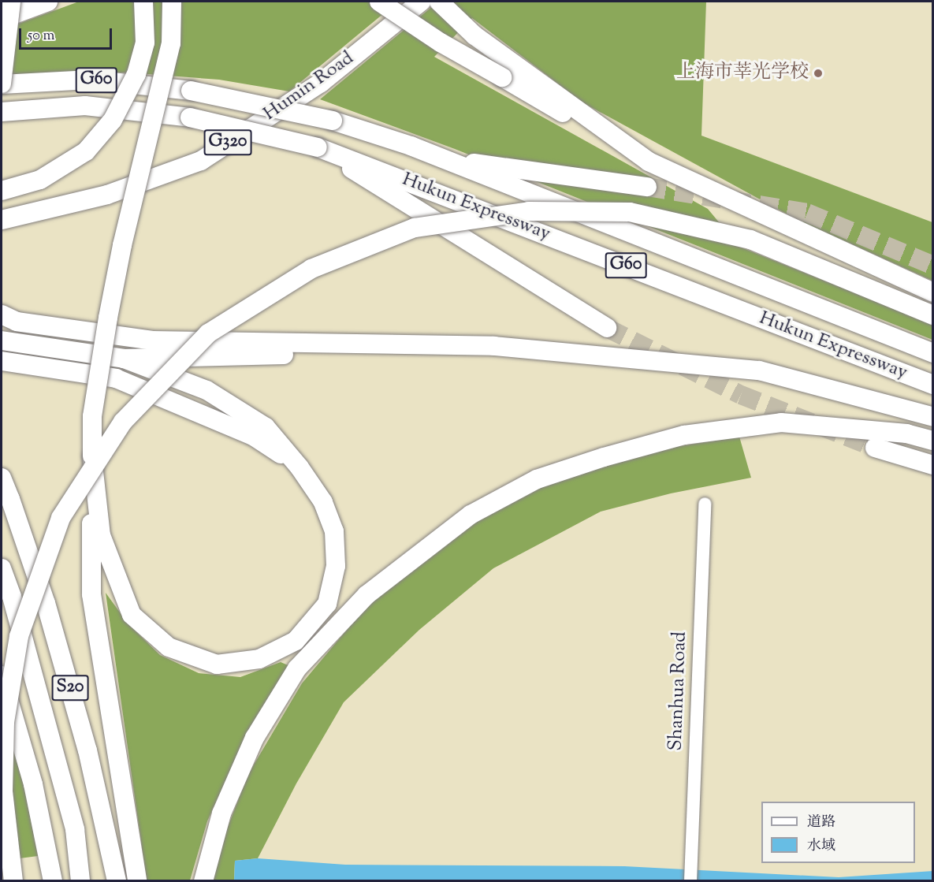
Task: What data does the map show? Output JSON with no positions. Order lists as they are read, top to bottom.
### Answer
{
  "streets": {
    "highway": [
      "G60",
      "Humin Road",
      "G320",
      "Hukun Expressway",
      "S20"
    ],
    "street": ["Shanhua Road"]
  },
  "places": ["上海市莘光学校"],
  "legend": ["道路", "水域"],
  "scale_bar": "50 m"
}
